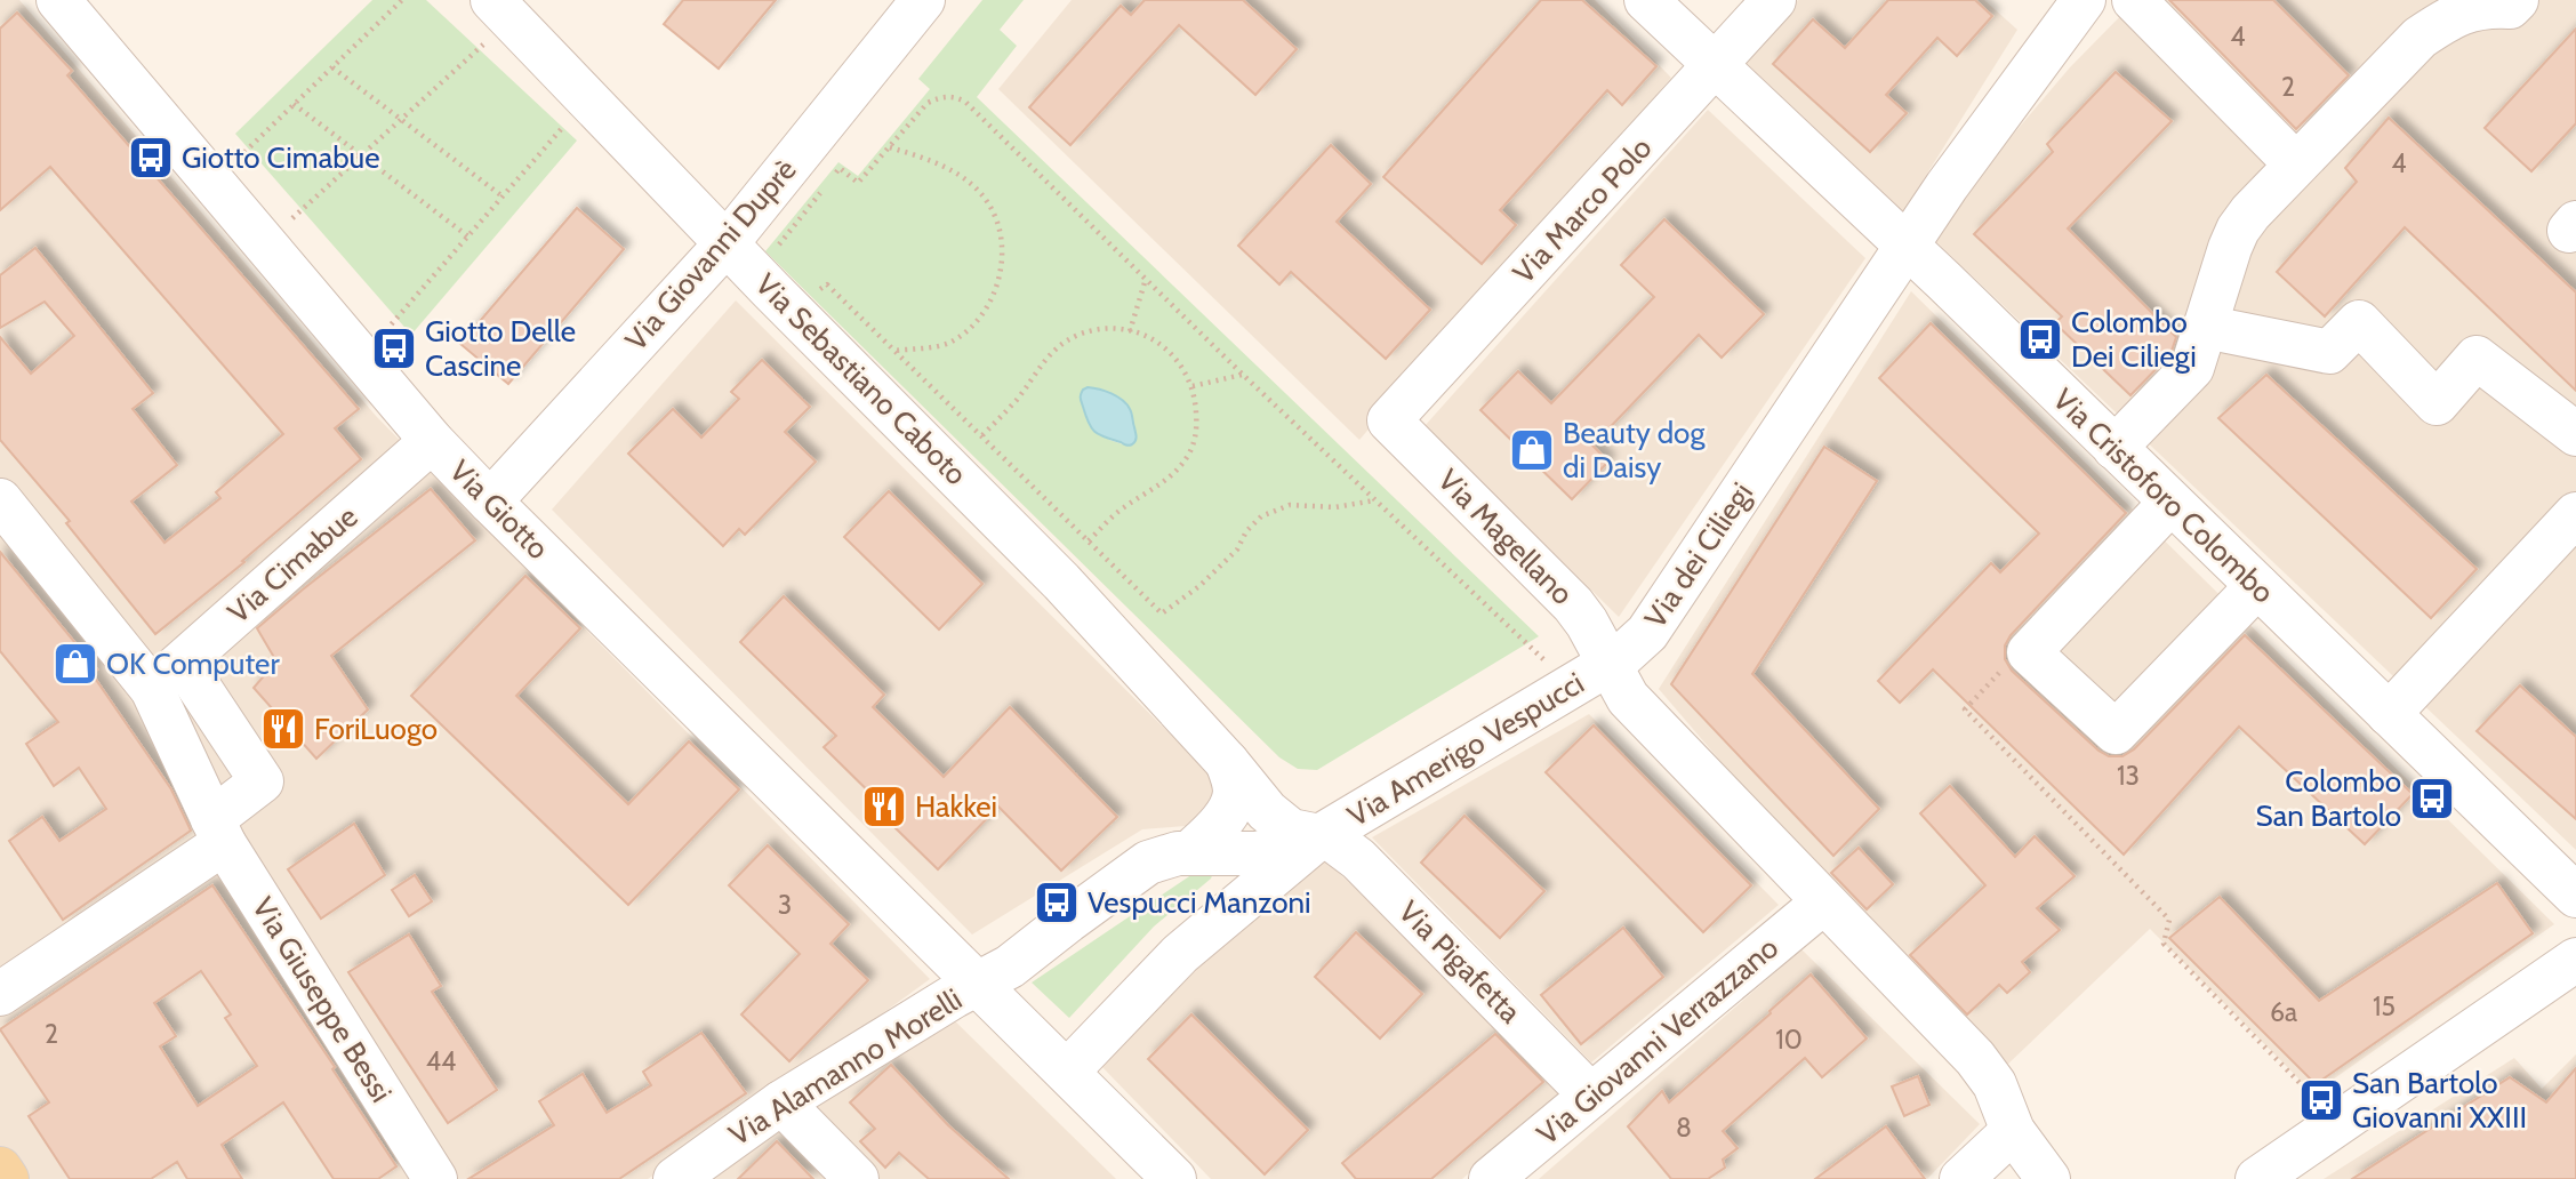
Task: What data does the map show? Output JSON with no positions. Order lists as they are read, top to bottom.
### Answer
{
  "streets": {
    "street": [
      "Via Marco Polo",
      "Via Giovanni Duprè",
      "Via Sebastiano Caboto",
      "Via Cristoforo Colombo",
      "Via Giotto",
      "Via Magellano",
      "Via dei Ciliegi",
      "Via Cimabue",
      "Via Amerigo Vespucci",
      "Via Pigafetta",
      "Via Giuseppe Bessi",
      "Via Giovanni Verrazzano",
      "Via Alamanno Morelli"
    ]
  },
  "crossings": [
    ["Via Marco Polo", "Via Cristoforo Colombo"],
    ["Via Marco Polo", "Via Magellano"],
    ["Via Giovanni Duprè", "Via Sebastiano Caboto"],
    ["Via Giovanni Duprè", "Via Giotto"],
    ["Via Sebastiano Caboto", "Via Amerigo Vespucci"],
    ["Via Sebastiano Caboto", "Via Pigafetta"],
    ["Via Cristoforo Colombo", "Via dei Ciliegi"],
    ["Via Giotto", "Via Cimabue"],
    ["Via Giotto", "Via Amerigo Vespucci"],
    ["Via Giotto", "Via Alamanno Morelli"],
    ["Via Magellano", "Via dei Ciliegi"],
    ["Via Magellano", "Via Amerigo Vespucci"],
    ["Via dei Ciliegi", "Via Amerigo Vespucci"],
    ["Via Cimabue", "Via Giuseppe Bessi"],
    ["Via Amerigo Vespucci", "Via Pigafetta"],
    ["Via Amerigo Vespucci", "Via Alamanno Morelli"],
    ["Via Pigafetta", "Via Giovanni Verrazzano"]
  ],
  "places": {
    "bus stop": [
      "Giotto Cimabue",
      "Colombo Dei Ciliegi",
      "Giotto Delle Cascine",
      "Colombo San Bartolo",
      "Vespucci Manzoni",
      "San Bartolo Giovanni XXIII"
    ],
    "shop": ["Beauty dog di Daisy", "OK Computer"],
    "restaurant": ["ForiLuogo", "Hakkei"]
  },
  "house_numbers": [
    "4",
    "2",
    "4",
    "13",
    "3",
    "15",
    "6a",
    "2",
    "10",
    "44",
    "8"
  ]
}
